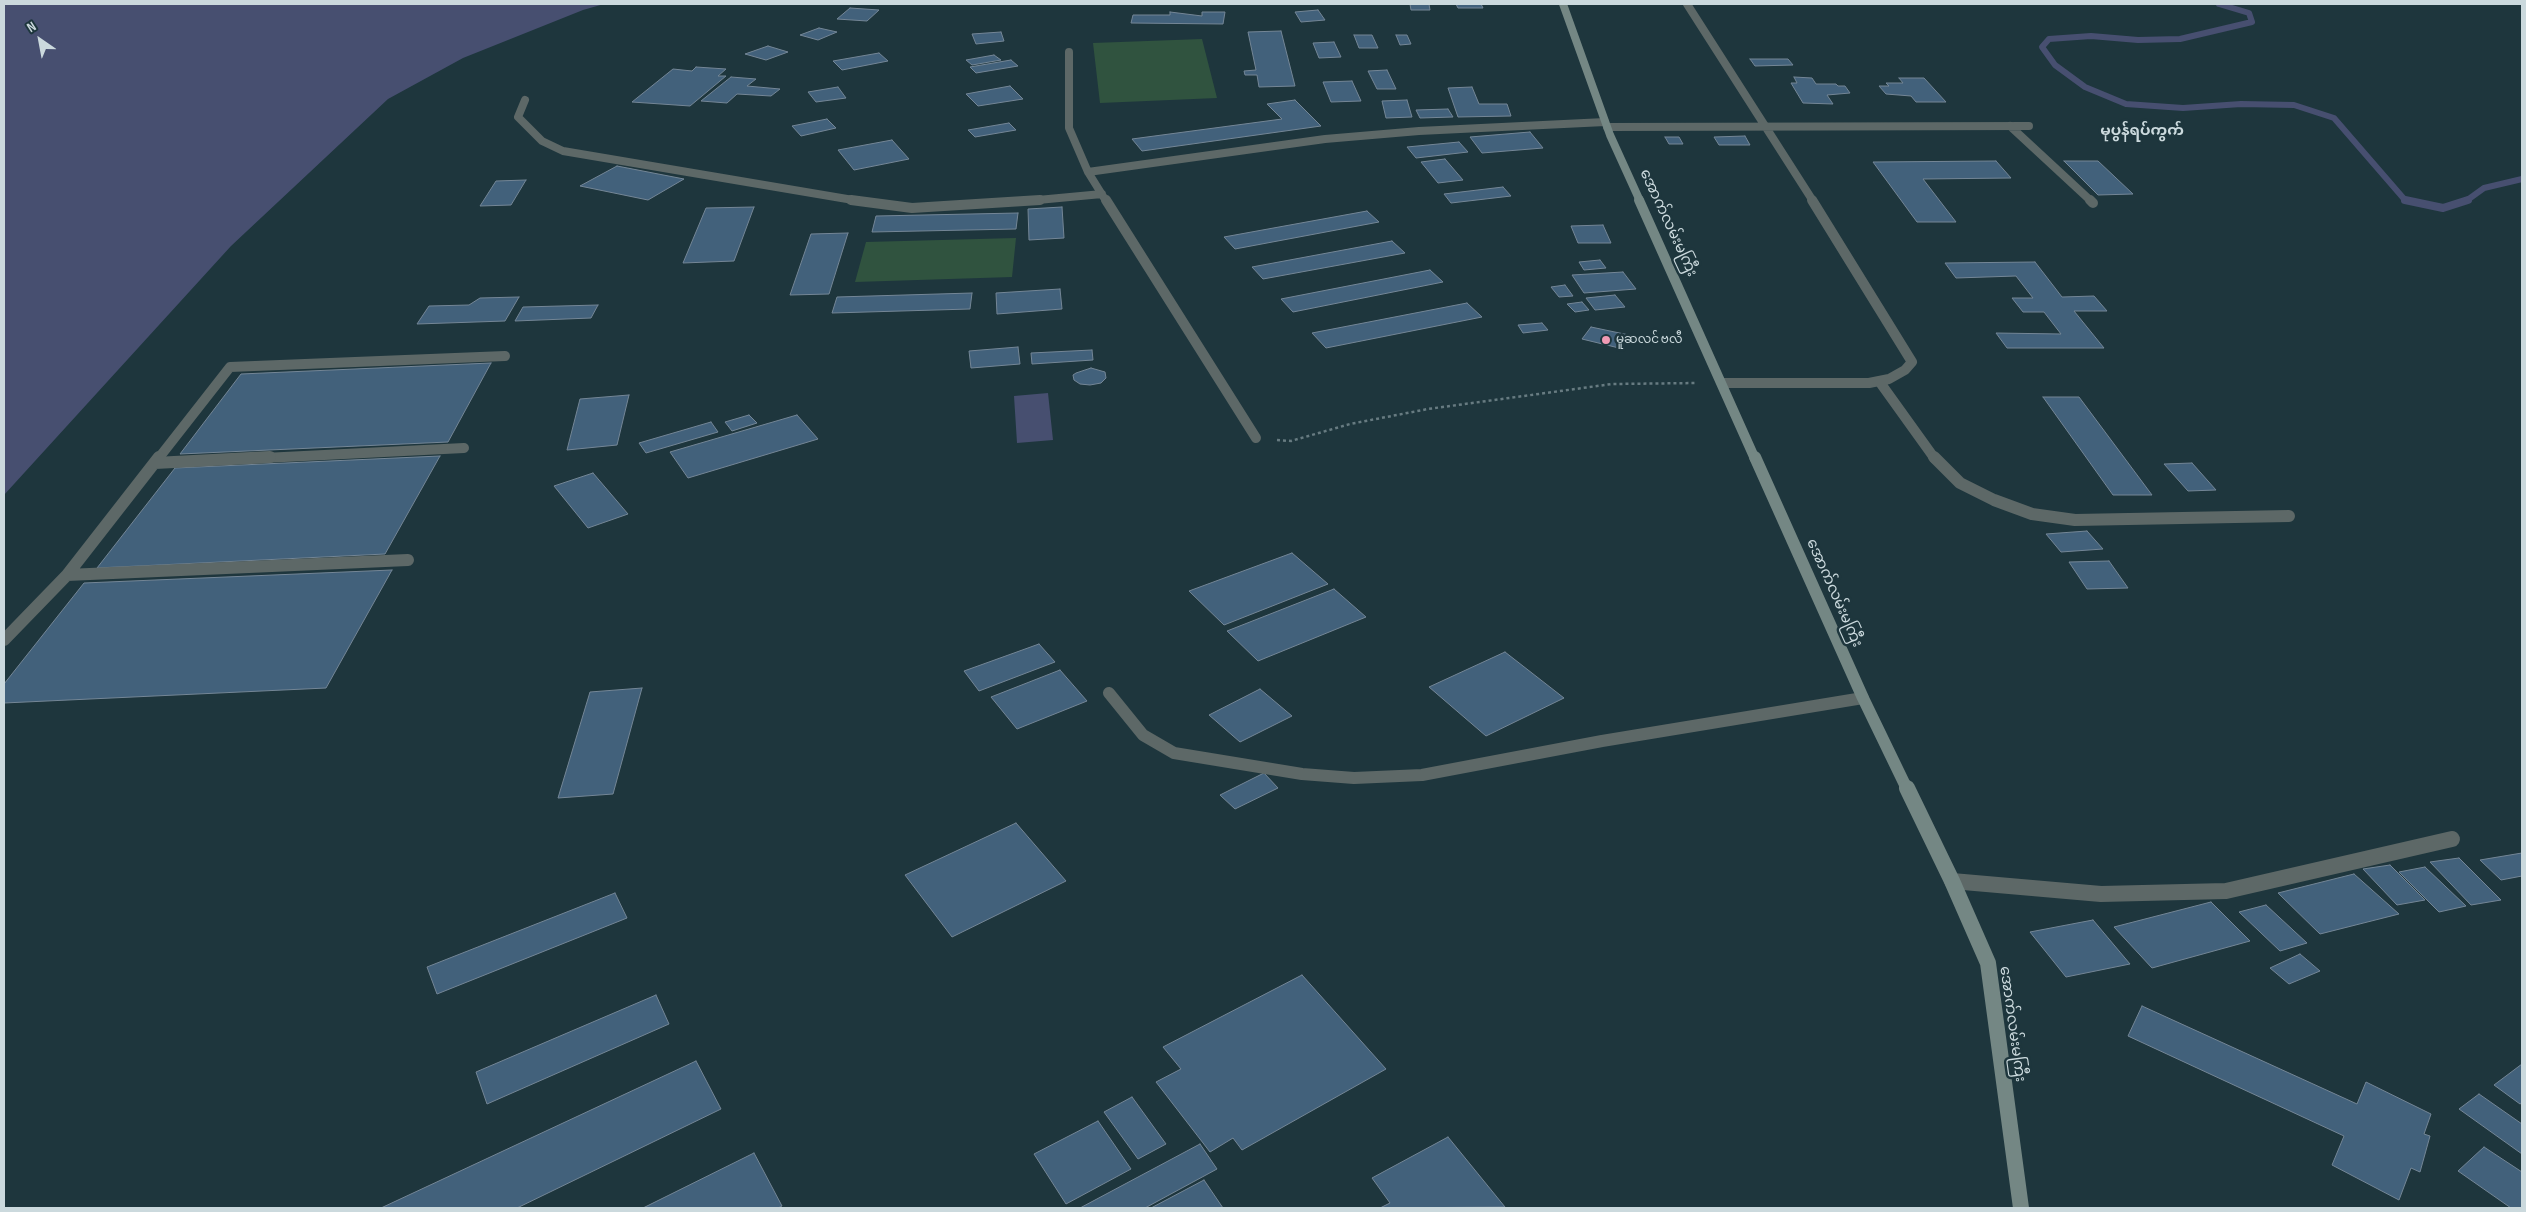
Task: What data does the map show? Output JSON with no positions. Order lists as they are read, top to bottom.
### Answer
{
  "streets": {
    "main road": ["အောက်လမ်းမကြီး"]
  },
  "districts": ["မုပွန်ရပ်ကွက်"],
  "places": ["မူဆလင် ဗလီ"],
  "north": "top left"
}
